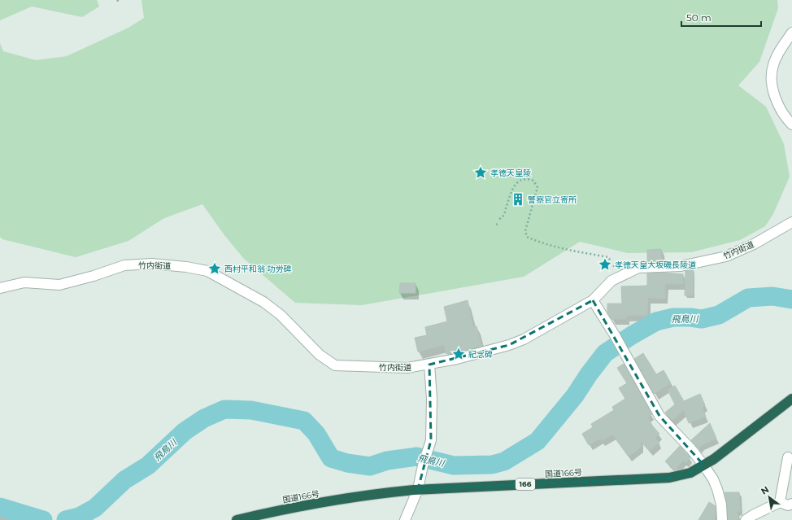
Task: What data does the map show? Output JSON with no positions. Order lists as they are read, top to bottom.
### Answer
{
  "streets": {
    "highway": ["国道166号", "166"],
    "street": ["竹内街道"]
  },
  "water": ["飛鳥川"],
  "places": {
    "place": [
      "孝徳天皇陵",
      "孝徳天皇大坂磯長陵道",
      "西村平和翁 功労碑",
      "紀念碑"
    ],
    "building": ["警察官立寄所"]
  },
  "scale_bar": "50 m",
  "north": "top left"
}
